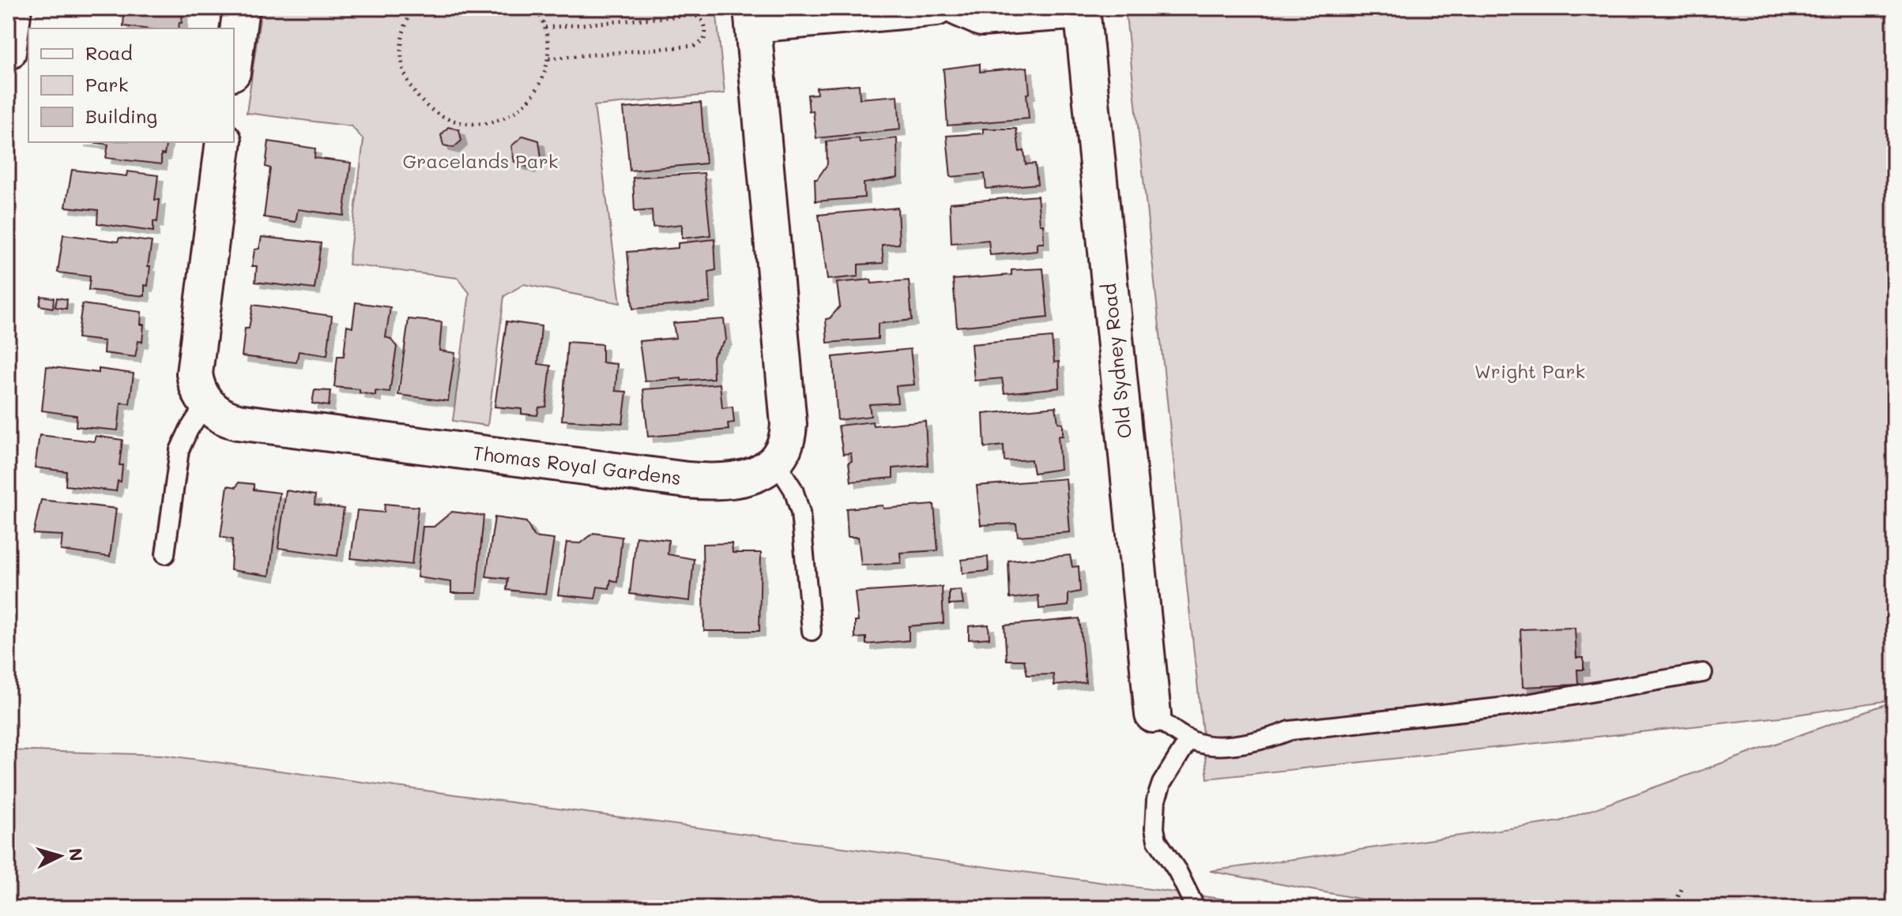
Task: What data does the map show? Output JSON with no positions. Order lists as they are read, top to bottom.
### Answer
{
  "streets": {
    "street": ["Old Sydney Road", "Thomas Royal Gardens"]
  },
  "parks": ["Gracelands Park", "Wright Park"],
  "legend": ["Road", "Park", "Building"],
  "north": "right"
}
